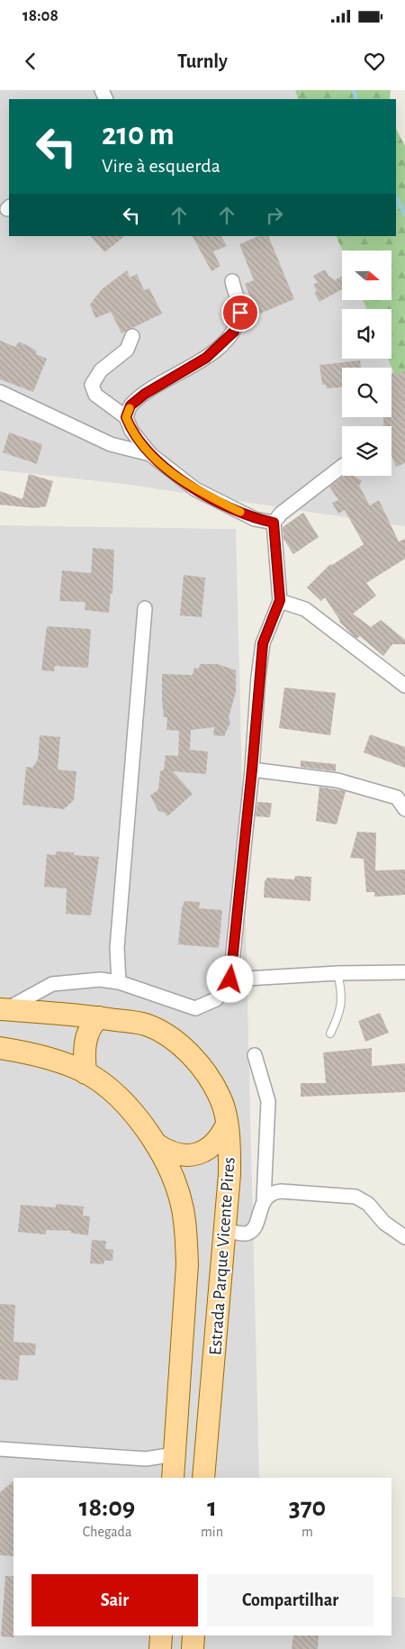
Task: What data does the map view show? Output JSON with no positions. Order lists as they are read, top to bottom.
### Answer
{
  "streets": {
    "main road": ["Estrada Parque Vicente Pires"]
  },
  "north": "right",
  "page": {
    "status": "18:08",
    "header": "Turnly",
    "turn": ["210 m", "Vire à esquerda"],
    "eta": [
      "18:09",
      "Chegada",
      "1",
      "min",
      "370",
      "m"
    ],
    "buttons": ["Sair", "Compartilhar"]
  }
}
